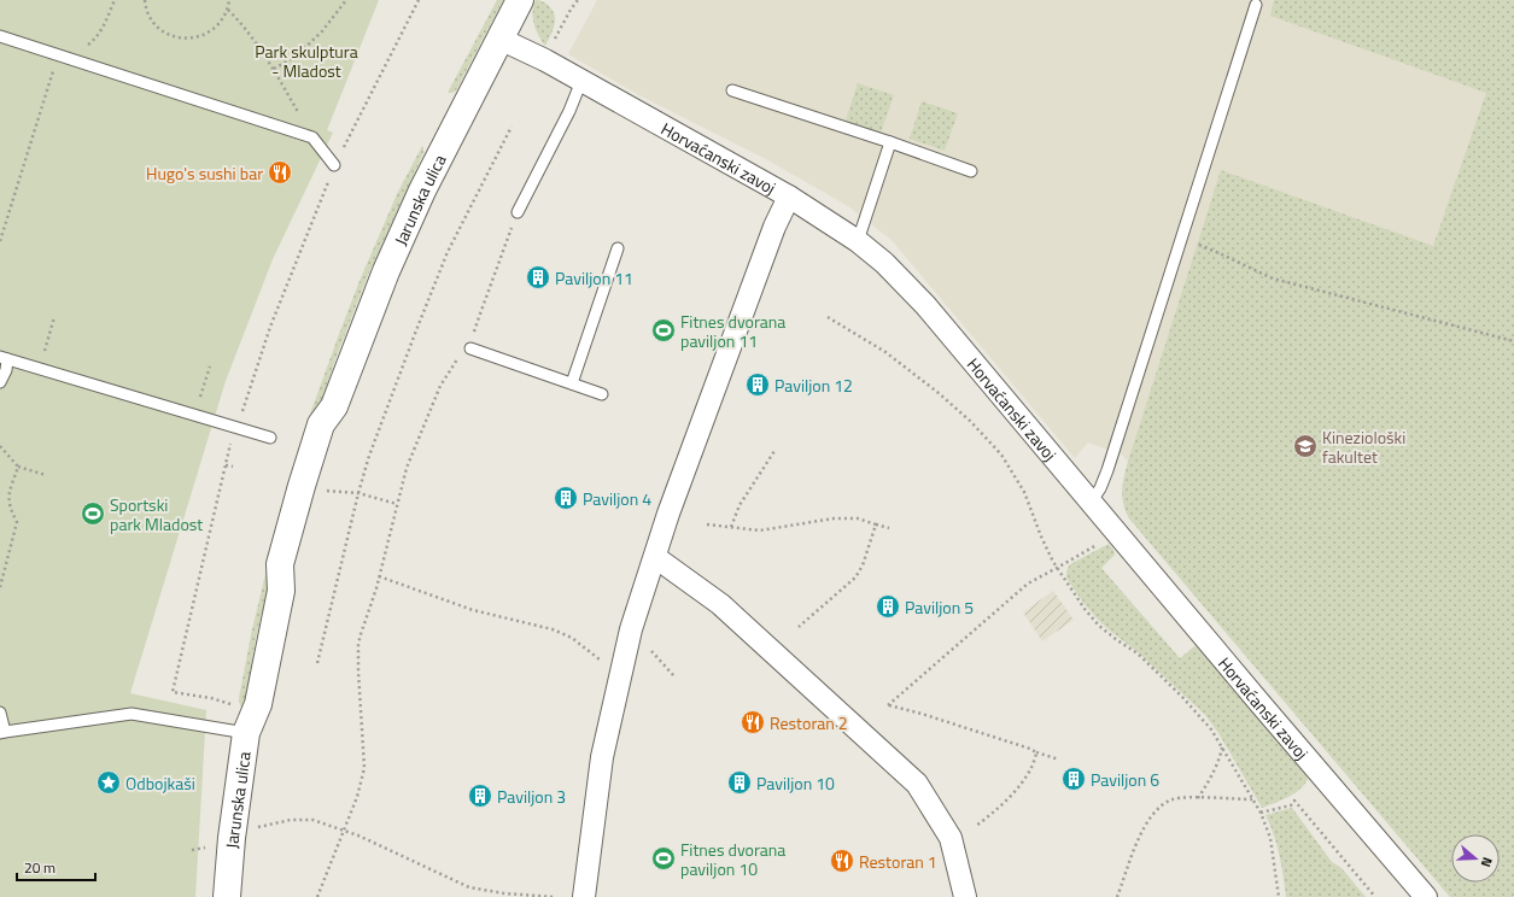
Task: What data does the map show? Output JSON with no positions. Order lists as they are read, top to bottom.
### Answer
{
  "streets": {
    "street": ["Horvaćanski zavoj", "Jarunska ulica"]
  },
  "crossings": [
    ["Horvaćanski zavoj", "Jarunska ulica"]
  ],
  "parks": ["Park skulptura - Mladost"],
  "places": {
    "restaurant": ["Hugo's sushi bar", "Restoran 2", "Restoran 1"],
    "building": [
      "Paviljon 11",
      "Paviljon 12",
      "Paviljon 4",
      "Paviljon 5",
      "Paviljon 6",
      "Paviljon 10",
      "Paviljon 3"
    ],
    "sports": ["Fitnes dvorana paviljon 11", "Sportski park Mladost", "Fitnes dvorana paviljon 10"],
    "school or university": ["Kineziološki fakultet"],
    "place": ["Odbojkaši"]
  },
  "scale_bar": "20 m",
  "north": "right"
}
